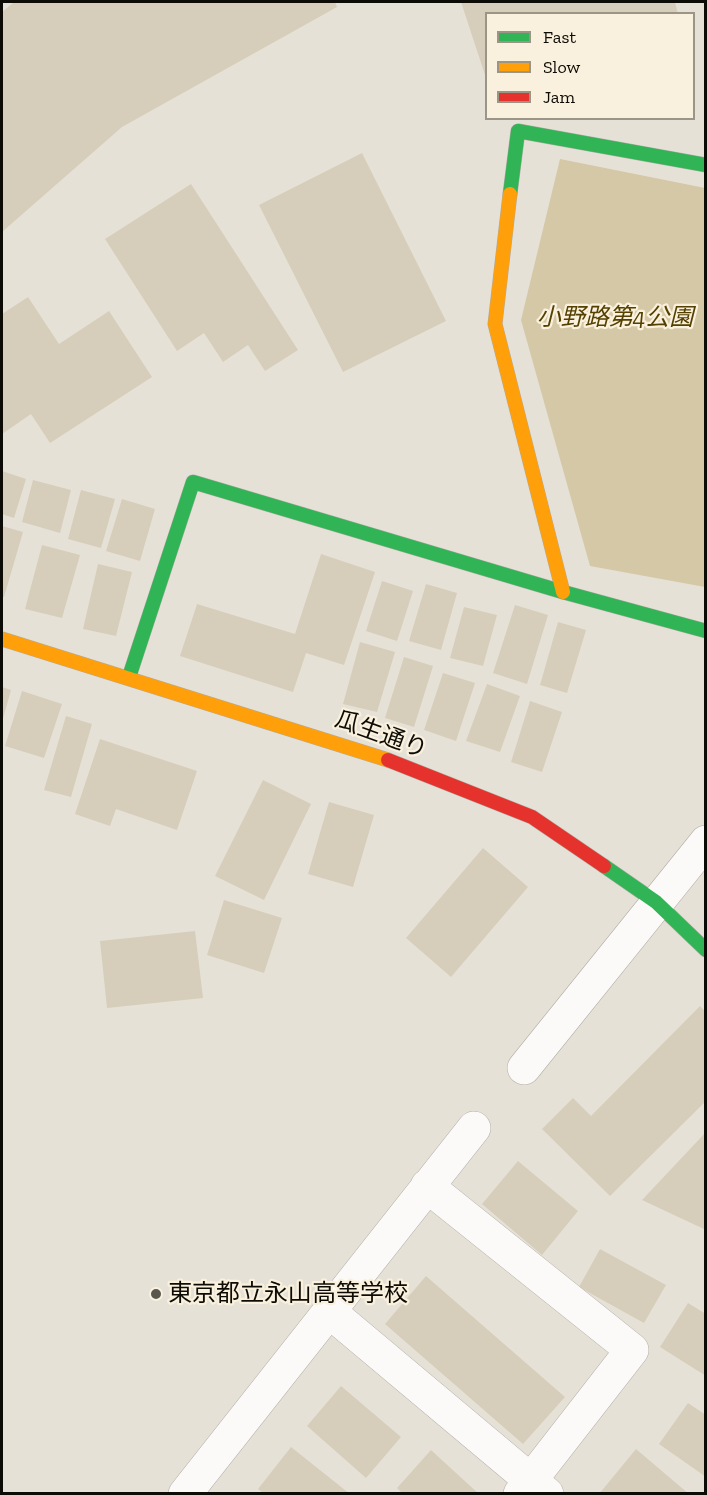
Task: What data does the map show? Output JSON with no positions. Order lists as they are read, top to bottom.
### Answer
{
  "streets": {
    "street": ["瓜生通り"]
  },
  "parks": ["小野路第4公園"],
  "places": ["東京都立永山高等学校"],
  "legend": ["Fast", "Slow", "Jam"]
}
